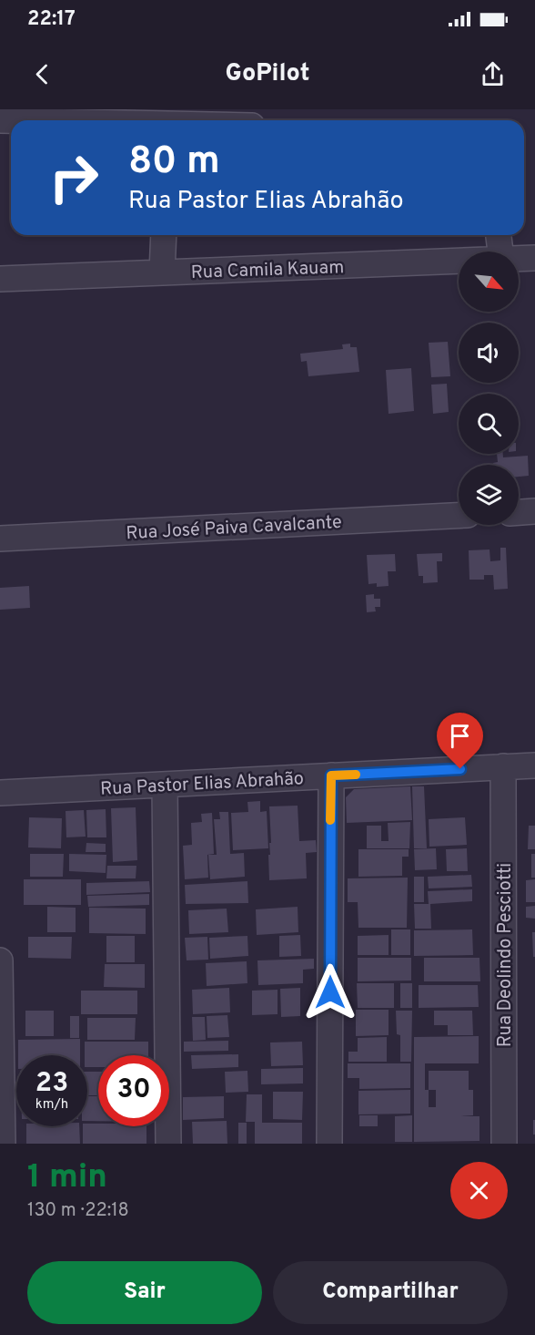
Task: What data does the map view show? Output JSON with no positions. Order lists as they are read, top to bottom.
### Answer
{
  "streets": {
    "street": [
      "Rua Camila Kauam",
      "Rua José Paiva Cavalcante",
      "Rua Pastor Elias Abrahão",
      "Rua Deolindo Pesciotti"
    ]
  },
  "crossings": [
    ["Rua Pastor Elias Abrahão", "Rua Deolindo Pesciotti"]
  ],
  "north": "bottom right",
  "page": {
    "status": "22:17",
    "header": "GoPilot",
    "turn": ["80 m", "Rua Pastor Elias Abrahão"],
    "speed": "23 km/h",
    "limit": "30",
    "heading": ["1 min", "130 m · 22:18"],
    "buttons": ["Sair", "Compartilhar"]
  }
}
